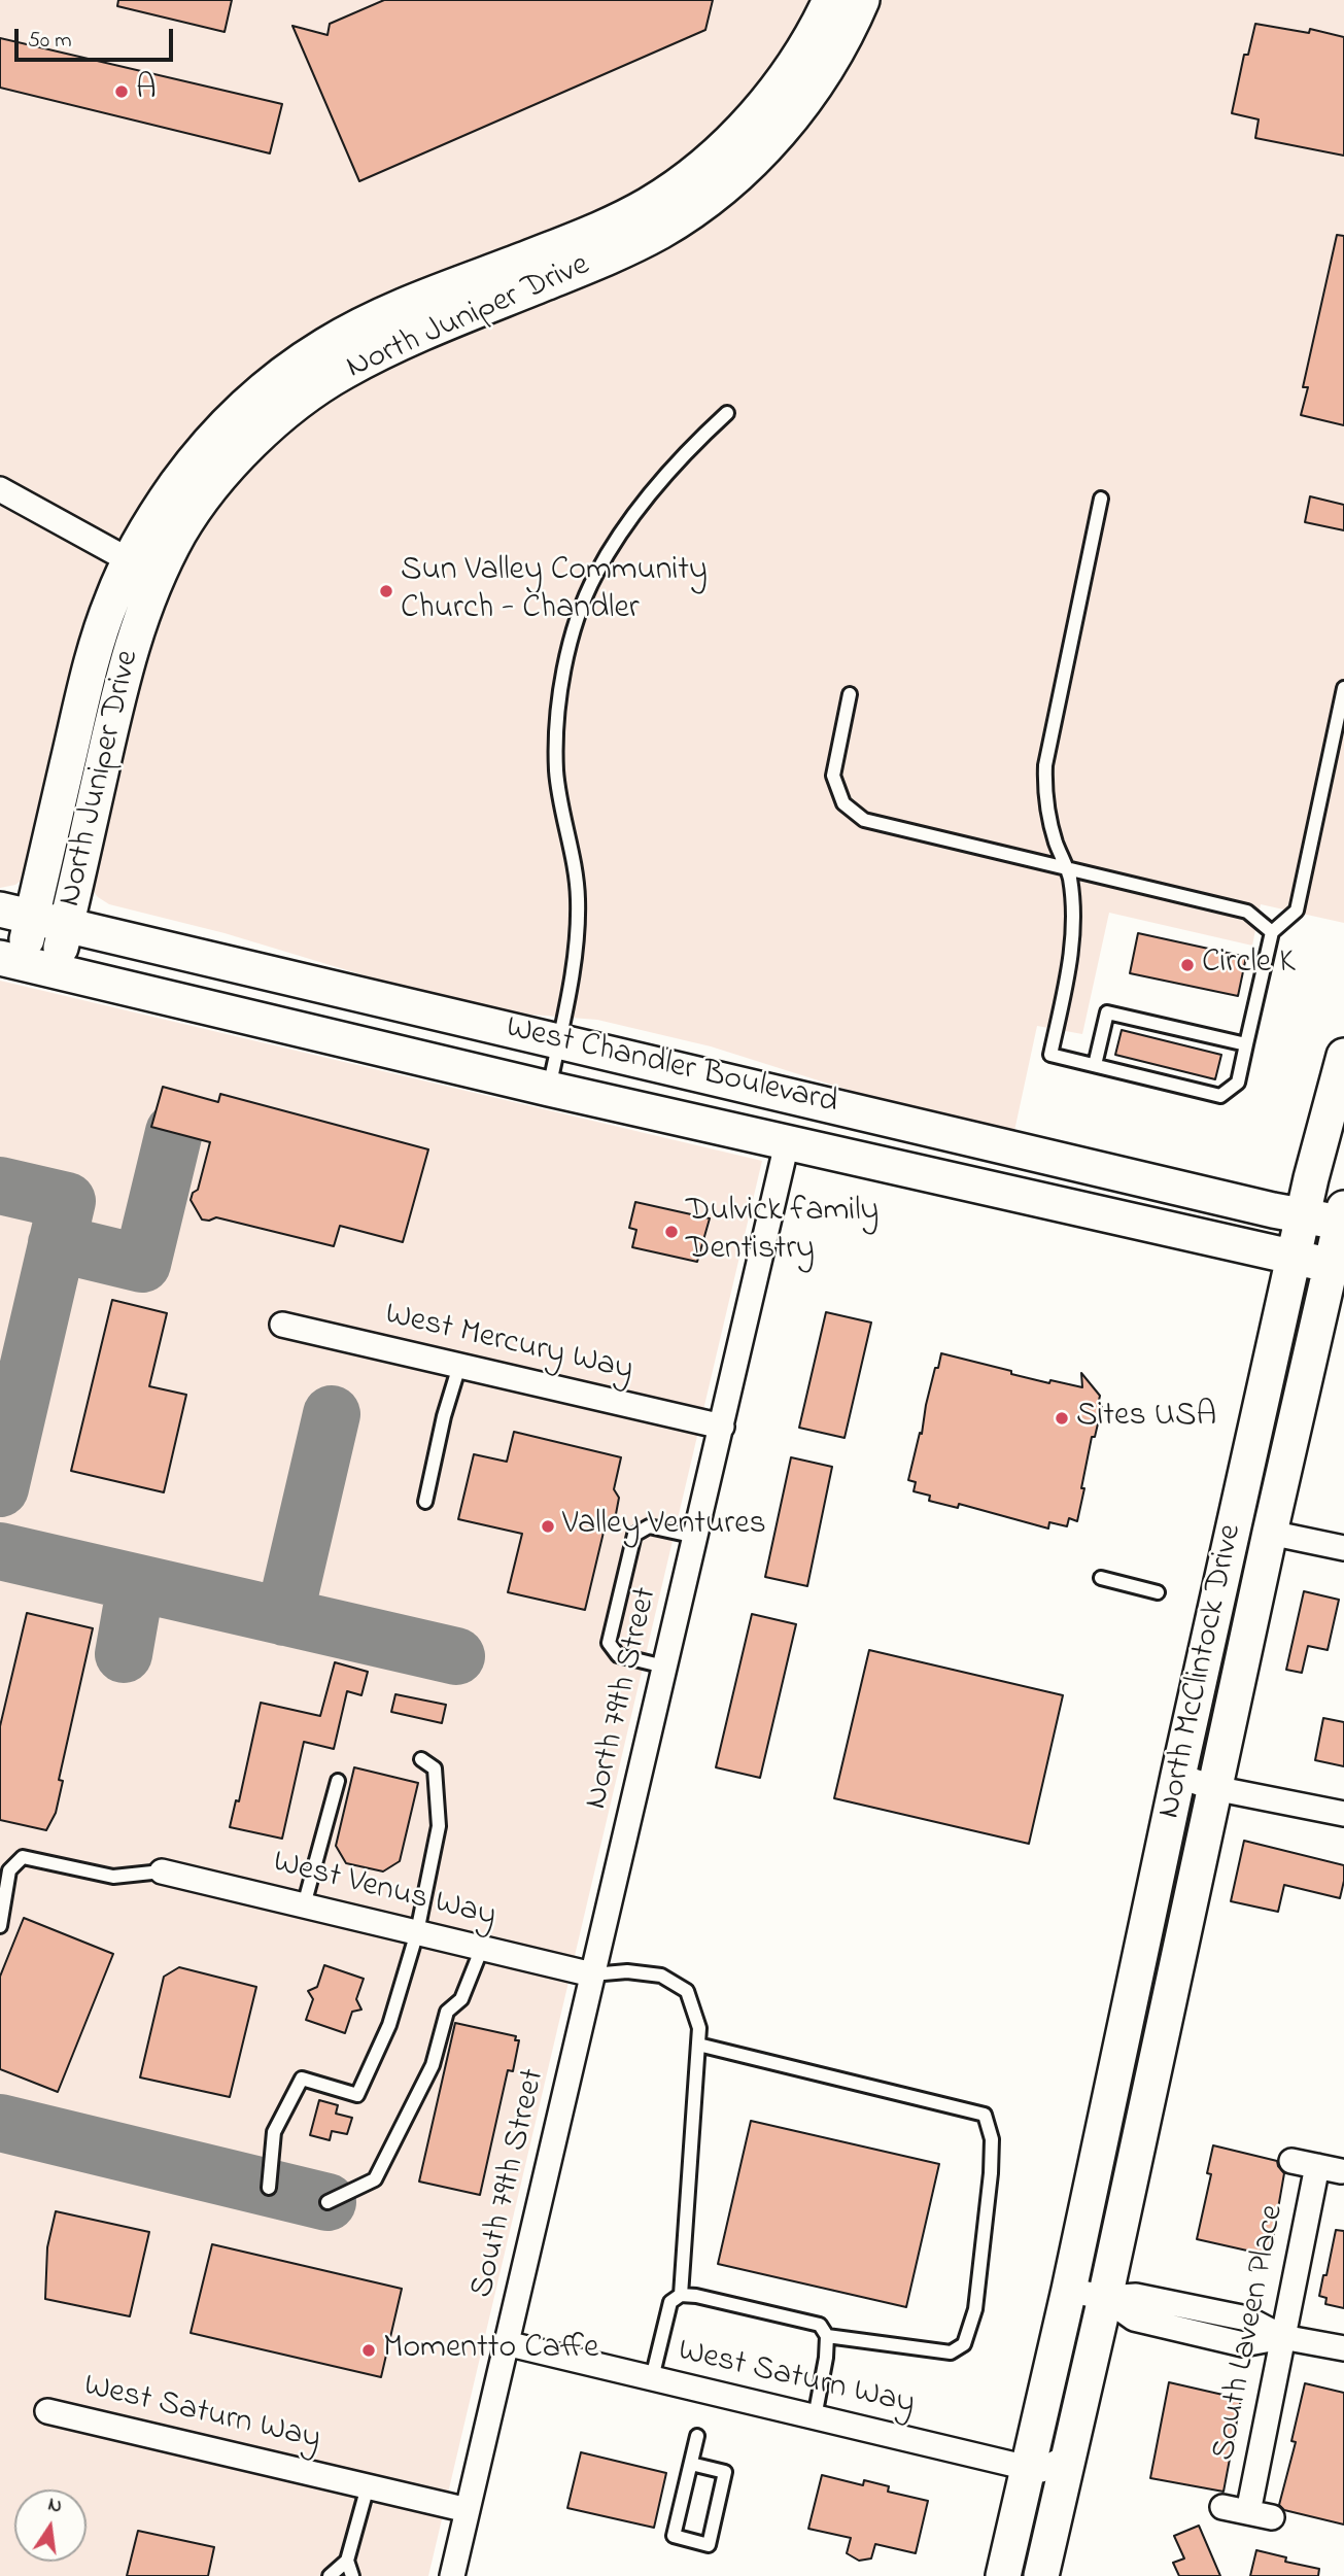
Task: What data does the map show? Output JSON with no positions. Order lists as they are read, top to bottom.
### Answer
{
  "streets": {
    "main road": ["North Juniper Drive", "West Chandler Boulevard", "North McClintock Drive"],
    "street": [
      "West Mercury Way",
      "North 79th Street",
      "West Venus Way",
      "South 79th Street",
      "South Laveen Place",
      "West Saturn Way"
    ]
  },
  "crossings": [
    ["North Juniper Drive", "West Chandler Boulevard"],
    ["West Chandler Boulevard", "North McClintock Drive"],
    ["West Chandler Boulevard", "North 79th Street"],
    ["West Mercury Way", "North 79th Street"],
    ["North McClintock Drive", "West Saturn Way"],
    ["North 79th Street", "West Venus Way"],
    ["North 79th Street", "South 79th Street"],
    ["West Venus Way", "South 79th Street"],
    ["South 79th Street", "West Saturn Way"]
  ],
  "places": [
    "A",
    "Sun Valley Community Church - Chandler",
    "Circle K",
    "Dulvick family Dentistry",
    "Sites USA",
    "Valley Ventures",
    "Momentto Caffe"
  ],
  "scale_bar": "50 m",
  "north": "top"
}
